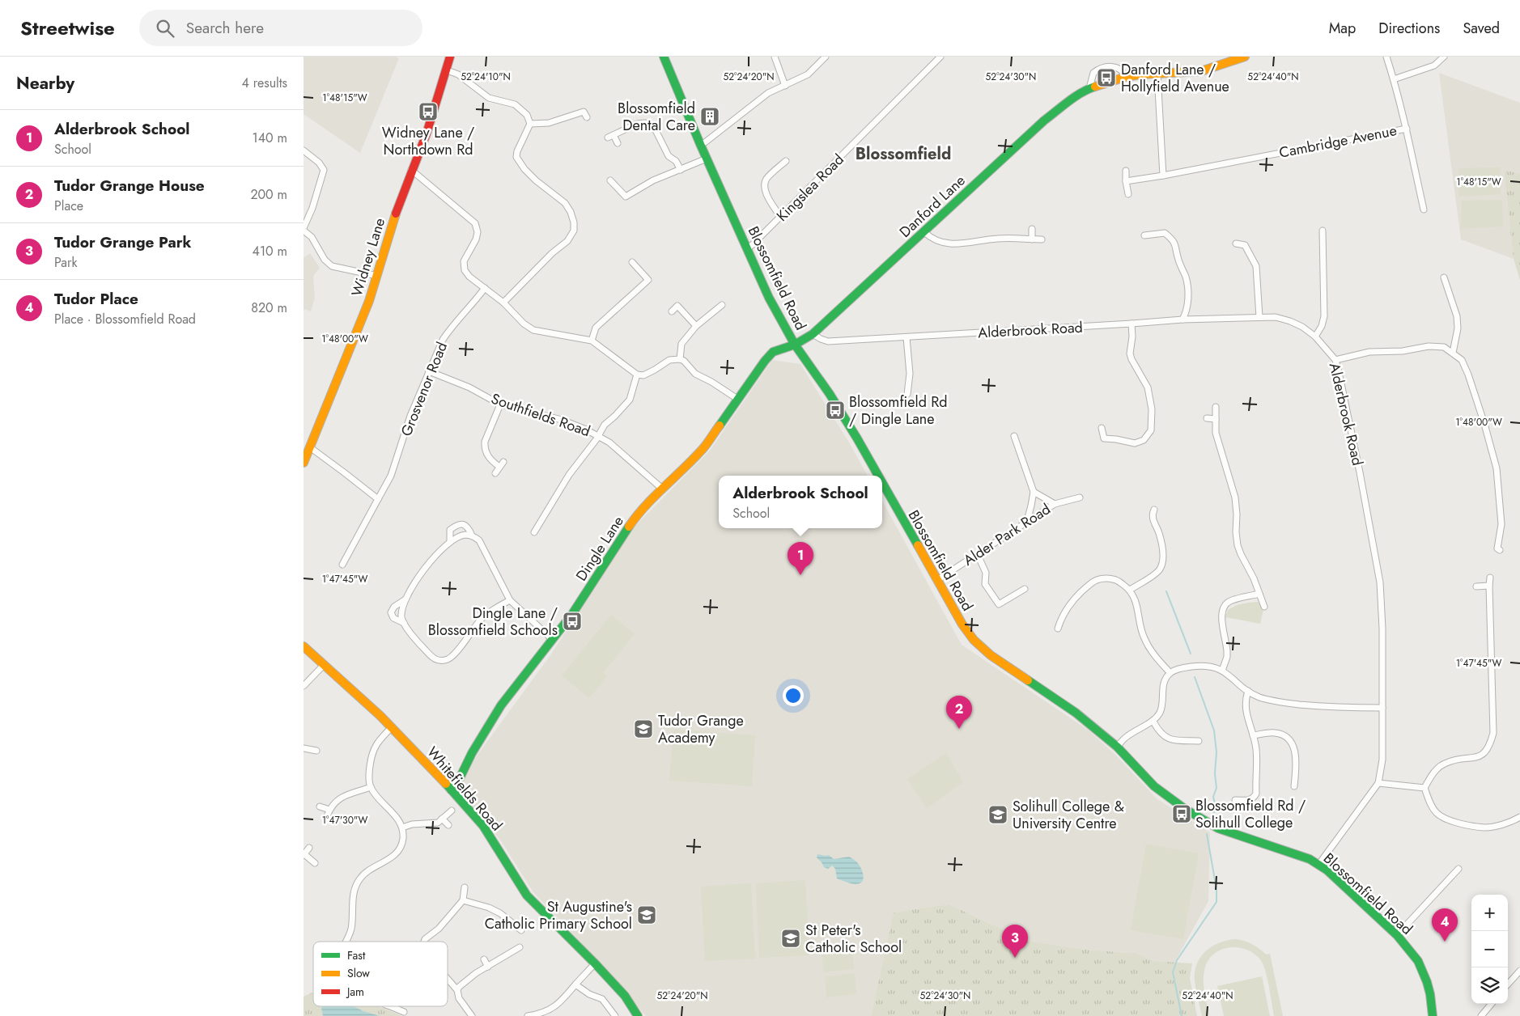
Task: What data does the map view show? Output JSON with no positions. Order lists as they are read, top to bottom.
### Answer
{
  "streets": {
    "street": [
      "Cambridge Avenue",
      "Kingslea Road",
      "Danford Lane",
      "Widney Lane",
      "Blossomfield Road",
      "Alderbrook Road",
      "Grosvenor Road",
      "Southfields Road",
      "Alder Park Road",
      "Dingle Lane",
      "Whitefields Road"
    ]
  },
  "crossings": [
    ["Kingslea Road", "Blossomfield Road"],
    ["Danford Lane", "Blossomfield Road"],
    ["Danford Lane", "Alderbrook Road"],
    ["Danford Lane", "Dingle Lane"],
    ["Blossomfield Road", "Alderbrook Road"],
    ["Blossomfield Road", "Alder Park Road"],
    ["Blossomfield Road", "Dingle Lane"],
    ["Grosvenor Road", "Southfields Road"],
    ["Southfields Road", "Dingle Lane"],
    ["Dingle Lane", "Whitefields Road"]
  ],
  "districts": ["Blossomfield"],
  "places": {
    "bus stop": [
      "Danford Lane / Hollyfield Avenue",
      "Widney Lane / Northdown Rd",
      "Blossomfield Rd / Dingle Lane",
      "Dingle Lane / Blossomfield Schools",
      "Blossomfield Rd / Solihull College"
    ],
    "building": ["Blossomfield Dental Care"],
    "school or university": [
      "Tudor Grange Academy",
      "Solihull College & University Centre",
      "St Augustine's Catholic Primary School",
      "St Peter's Catholic School"
    ]
  },
  "legend": ["Fast", "Slow", "Jam"],
  "page": {
    "header": "Streetwise",
    "search": "Search here",
    "nav": ["Map", "Directions", "Saved"],
    "heading": ["Nearby", "4 results"],
    "list": [
      {
        "mark": "1",
        "name": "Alderbrook School",
        "note": "School",
        "value": "140 m"
      },
      {
        "mark": "2",
        "name": "Tudor Grange House",
        "note": "Place",
        "value": "200 m"
      },
      {
        "mark": "3",
        "name": "Tudor Grange Park",
        "note": "Park",
        "value": "410 m"
      },
      {
        "mark": "4",
        "name": "Tudor Place",
        "note": "Place · Blossomfield Road",
        "value": "820 m"
      }
    ],
    "popup": ["Alderbrook School", "School"],
    "pins": [
      "1",
      "2",
      "4",
      "3"
    ],
    "map_buttons": ["+", "−"]
  },
  "coordinates": [
    "52°24'10\"N",
    "52°24'20\"N",
    "52°24'30\"N",
    "52°24'40\"N",
    "1°48'15\"W",
    "1°48'00\"W",
    "1°47'45\"W",
    "1°47'30\"W"
  ]
}
